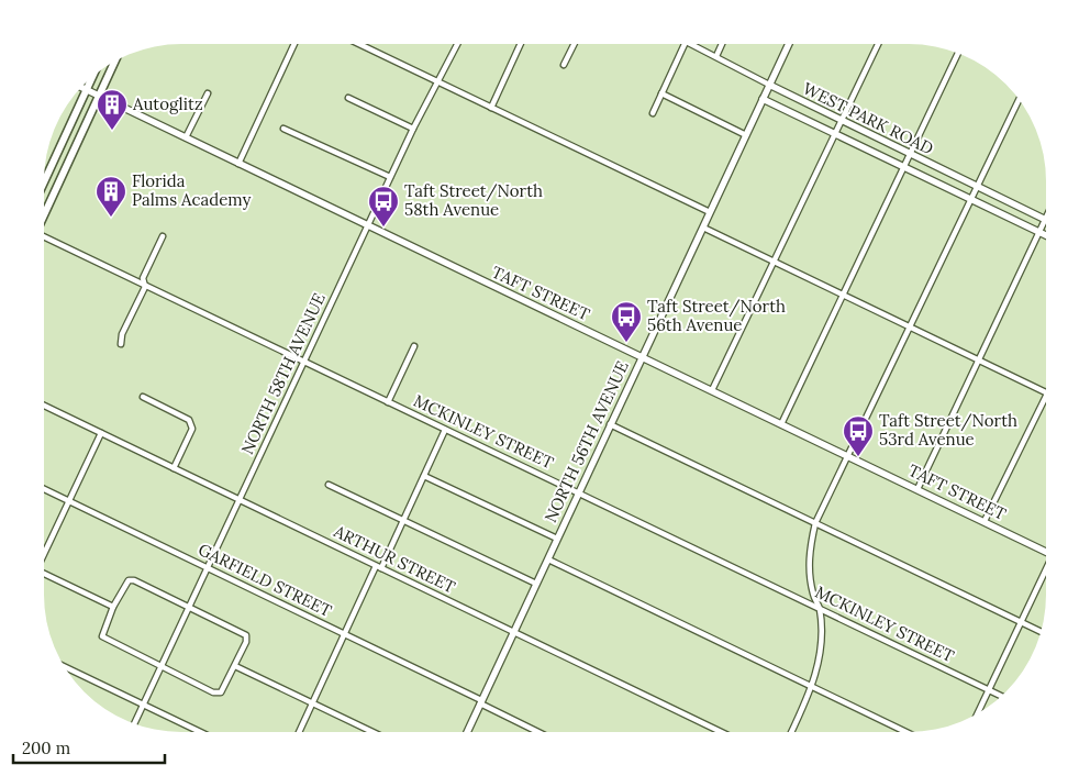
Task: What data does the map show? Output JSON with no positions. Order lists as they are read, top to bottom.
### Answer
{
  "streets": {
    "street": [
      "WEST PARK ROAD",
      "TAFT STREET",
      "NORTH 58TH AVENUE",
      "MCKINLEY STREET",
      "NORTH 56TH AVENUE",
      "ARTHUR STREET",
      "GARFIELD STREET"
    ]
  },
  "crossings": [
    ["WEST PARK ROAD", "NORTH 56TH AVENUE"],
    ["TAFT STREET", "NORTH 58TH AVENUE"],
    ["TAFT STREET", "NORTH 56TH AVENUE"],
    ["NORTH 58TH AVENUE", "MCKINLEY STREET"],
    ["NORTH 58TH AVENUE", "ARTHUR STREET"],
    ["NORTH 58TH AVENUE", "GARFIELD STREET"],
    ["MCKINLEY STREET", "NORTH 56TH AVENUE"],
    ["NORTH 56TH AVENUE", "ARTHUR STREET"],
    ["NORTH 56TH AVENUE", "GARFIELD STREET"]
  ],
  "places": {
    "building": ["Autoglitz", "Florida Palms Academy"],
    "bus stop": ["Taft Street/North 58th Avenue", "Taft Street/North 56th Avenue", "Taft Street/North 53rd Avenue"]
  },
  "scale_bar": "200 m"
}
